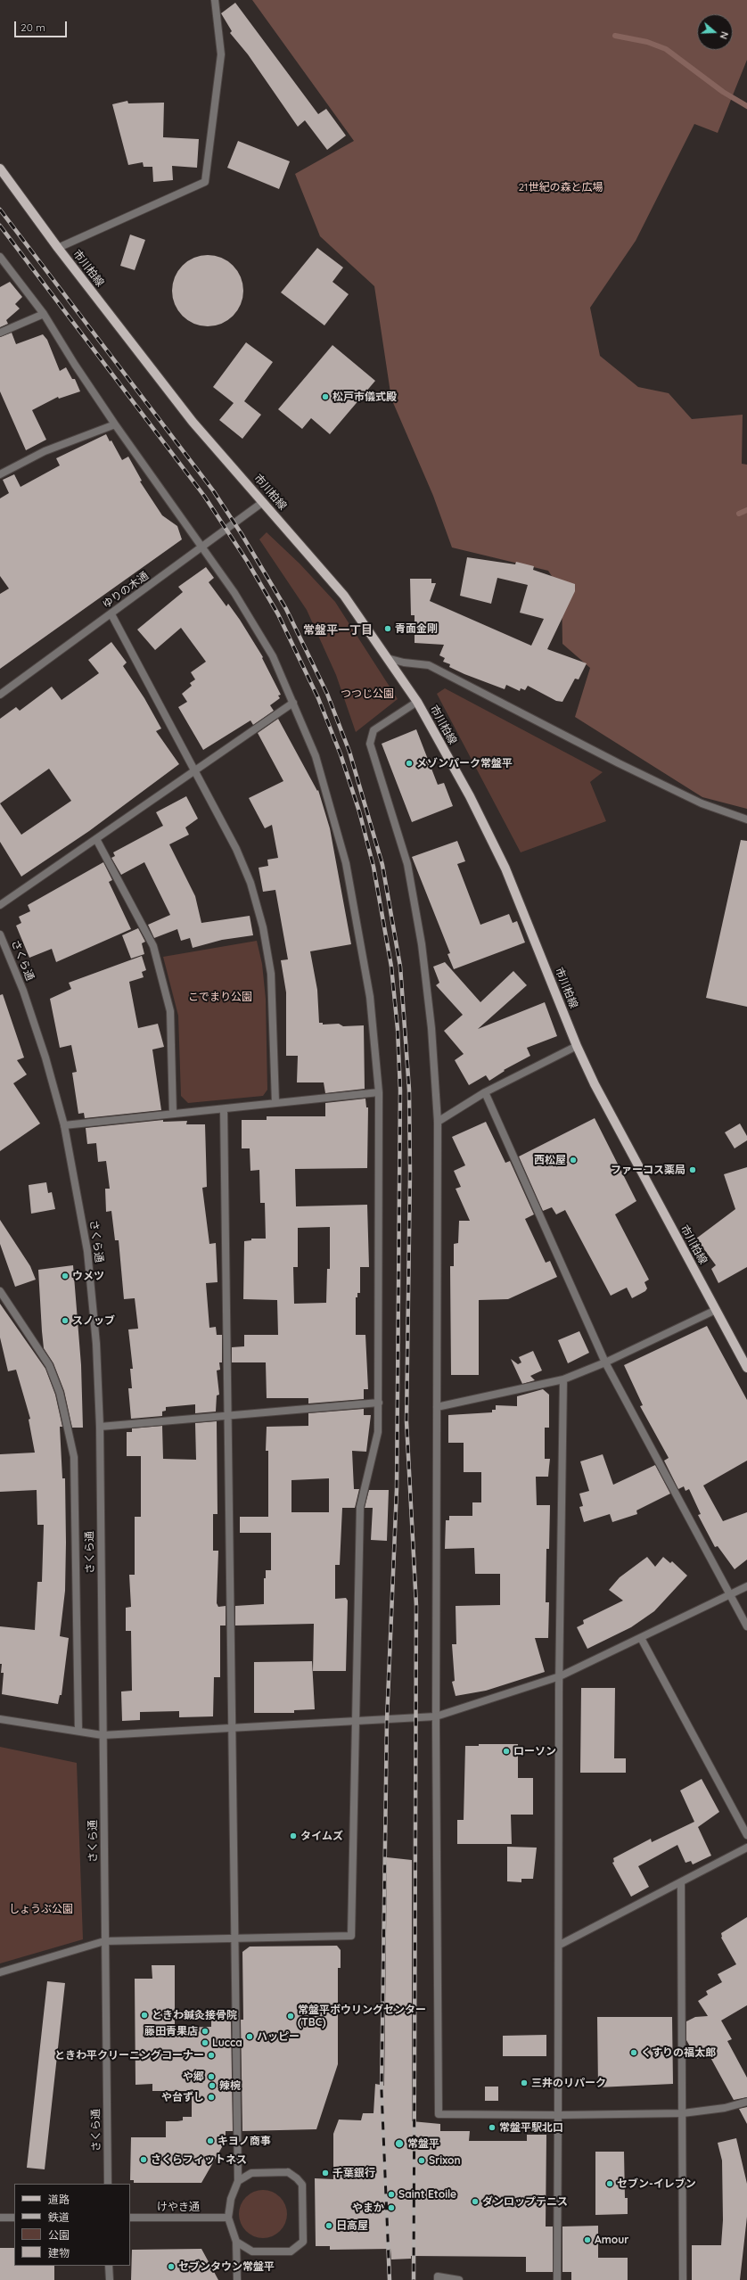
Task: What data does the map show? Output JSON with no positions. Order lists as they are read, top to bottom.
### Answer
{
  "streets": {
    "main road": ["市川柏線"],
    "street": ["ゆりの木通", "さくら通", "けやき通"]
  },
  "crossings": [
    ["市川柏線", "ゆりの木通"]
  ],
  "districts": ["常盤平一丁目"],
  "parks": [
    "21世紀の森と広場",
    "つつじ公園",
    "こでまり公園",
    "しょうぶ公園"
  ],
  "places": [
    "松戸市儀式殿",
    "青面金剛",
    "メゾンパーク常盤平",
    "西松屋",
    "ファーコス薬局",
    "ウメツ",
    "スノッブ",
    "ローソン",
    "タイムズ",
    "ときわ鍼灸接骨院",
    "常盤平ボウリングセンター (TBC)",
    "藤田青果店",
    "ハッピー",
    "Lucca",
    "くすりの福太郎",
    "ときわ平クリーニングコーナー",
    "や郷",
    "三井のリパーク",
    "辣椀",
    "や台ずし",
    "常盤平駅北口",
    "キヨノ商事",
    "常盤平",
    "さくらフィットネス",
    "Srixon",
    "千葉銀行",
    "セブン-イレブン",
    "Saint Etoile",
    "ダンロップテニス",
    "やまか",
    "日高屋",
    "Amour",
    "セブンタウン常盤平"
  ],
  "legend": [
    "道路",
    "鉄道",
    "公園",
    "建物"
  ],
  "scale_bar": "20 m",
  "north": "right"
}
